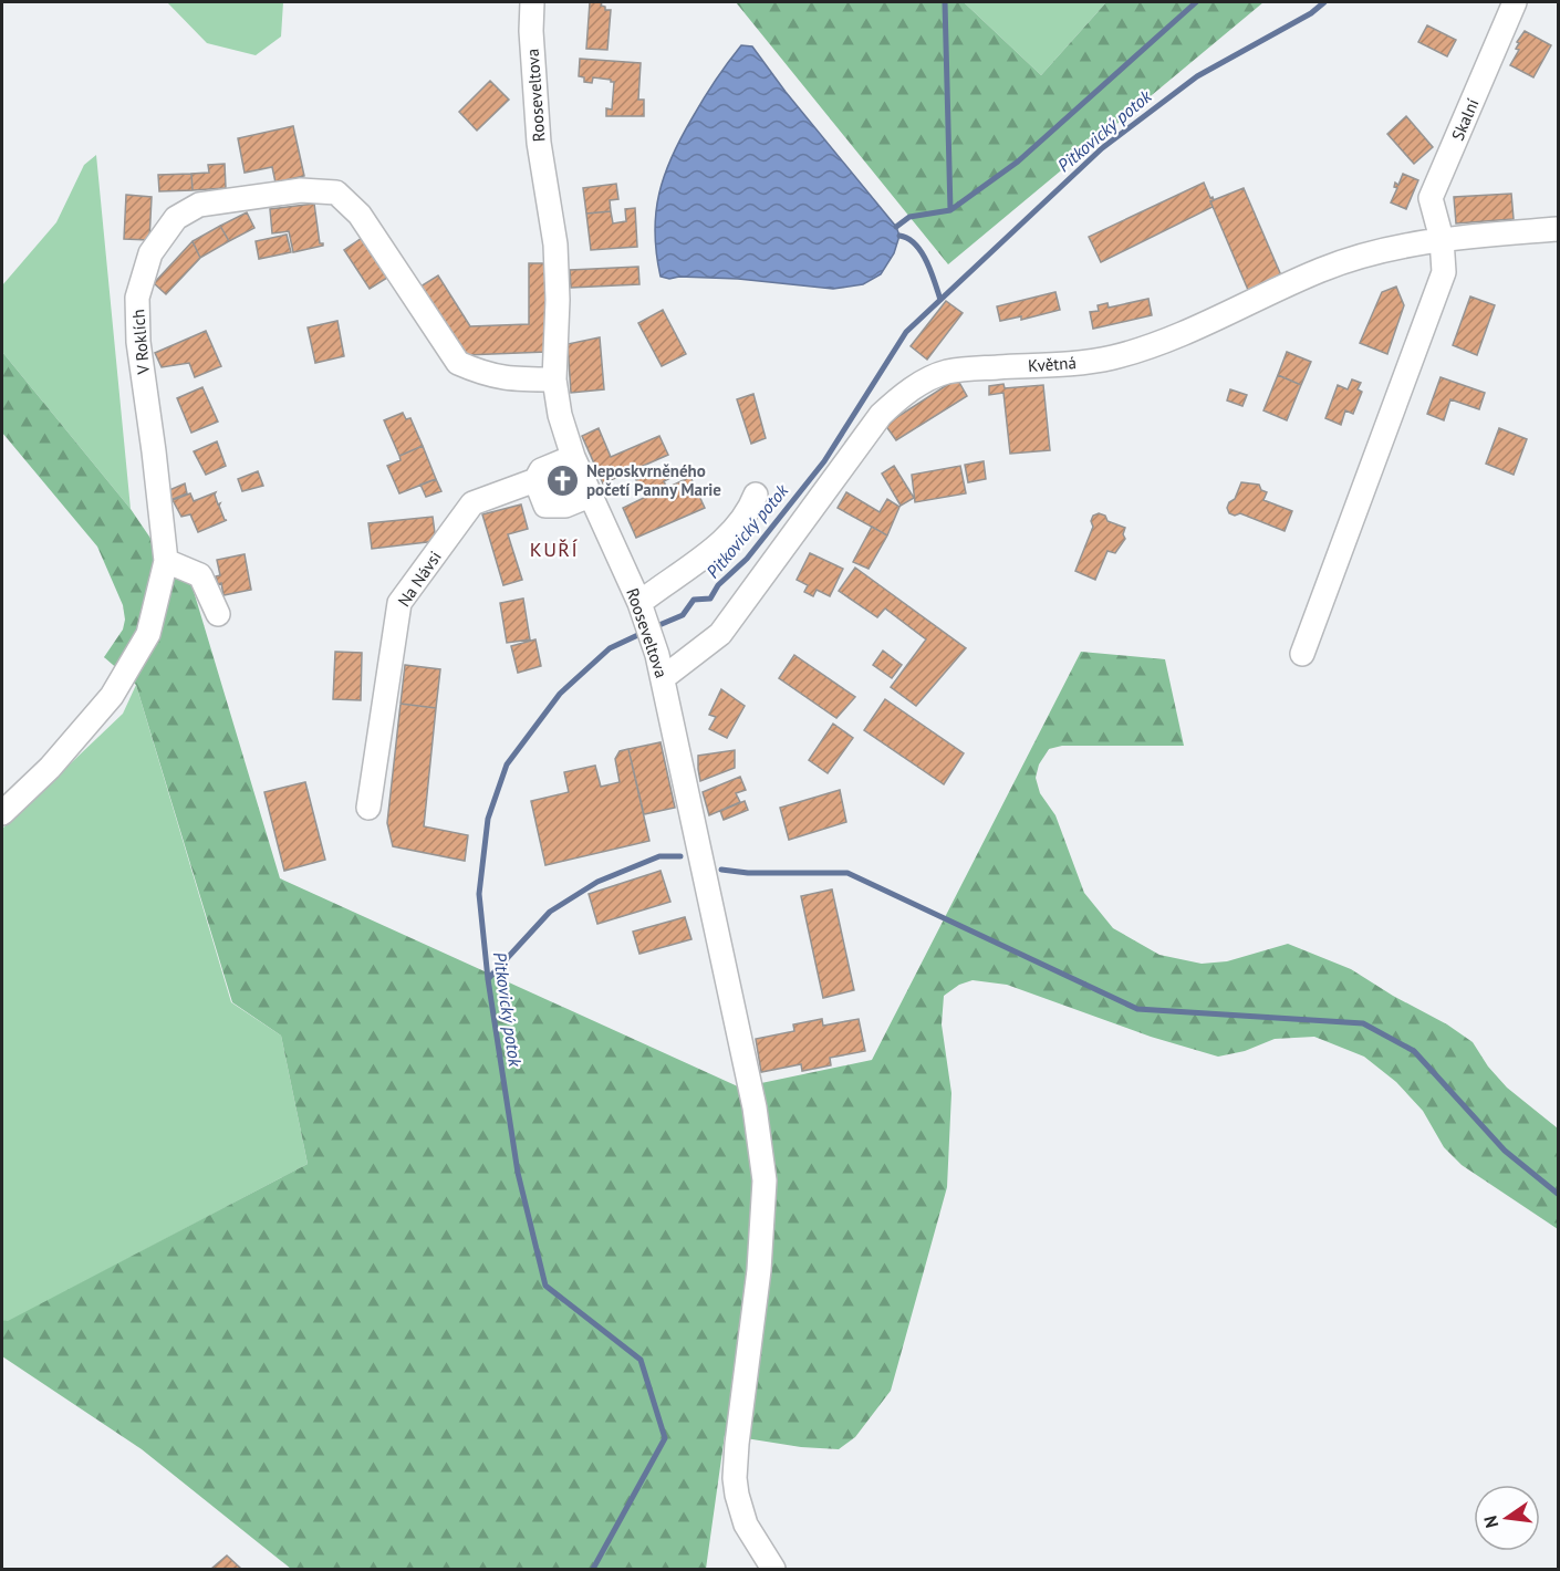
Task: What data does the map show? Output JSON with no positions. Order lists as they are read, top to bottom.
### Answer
{
  "streets": {
    "street": [
      "Rooseveltova",
      "Skalní",
      "V Roklích",
      "Květná",
      "Na Návsi"
    ]
  },
  "crossings": [
    ["Rooseveltova", "V Roklích"],
    ["Rooseveltova", "Květná"],
    ["Rooseveltova", "Na Návsi"],
    ["Skalní", "Květná"]
  ],
  "districts": ["KUŘÍ"],
  "water": ["Pitkovický potok"],
  "places": {
    "church": ["Neposkvrněného početí Panny Marie"]
  },
  "north": "left"
}
